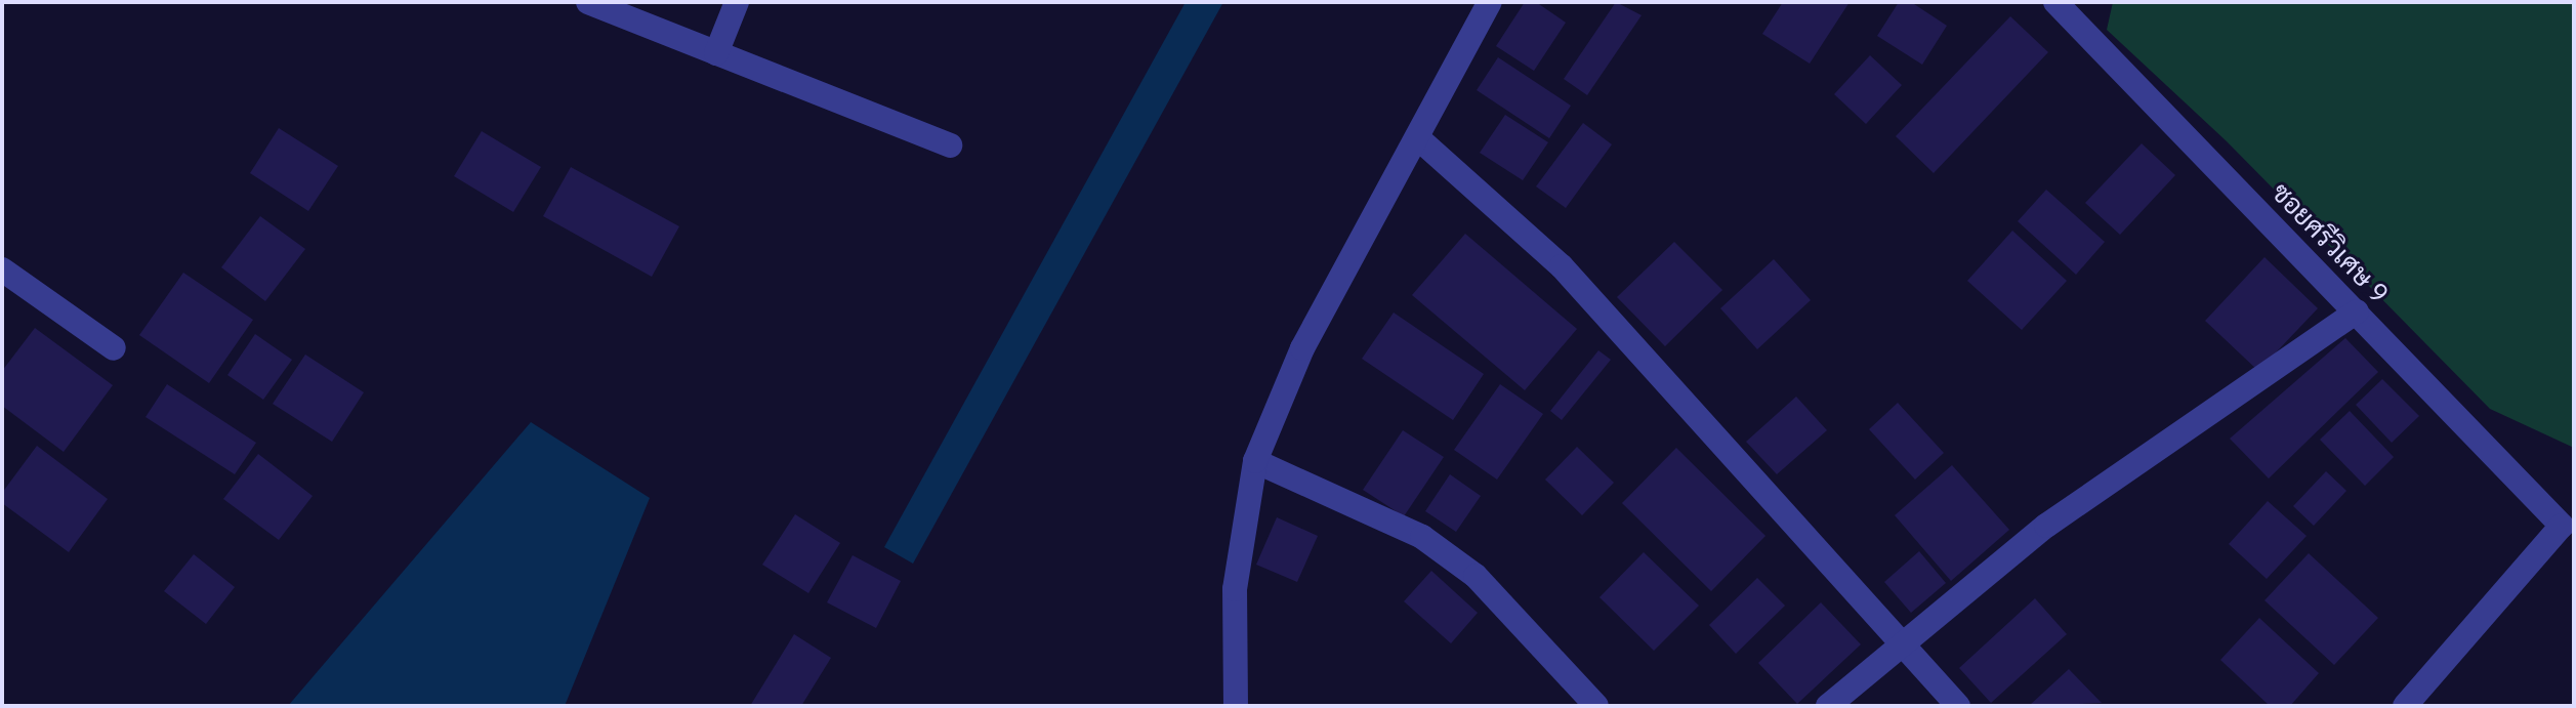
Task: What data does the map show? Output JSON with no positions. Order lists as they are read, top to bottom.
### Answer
{
  "streets": {
    "street": ["ซอยศรีวิเศษ 9"]
  }
}
